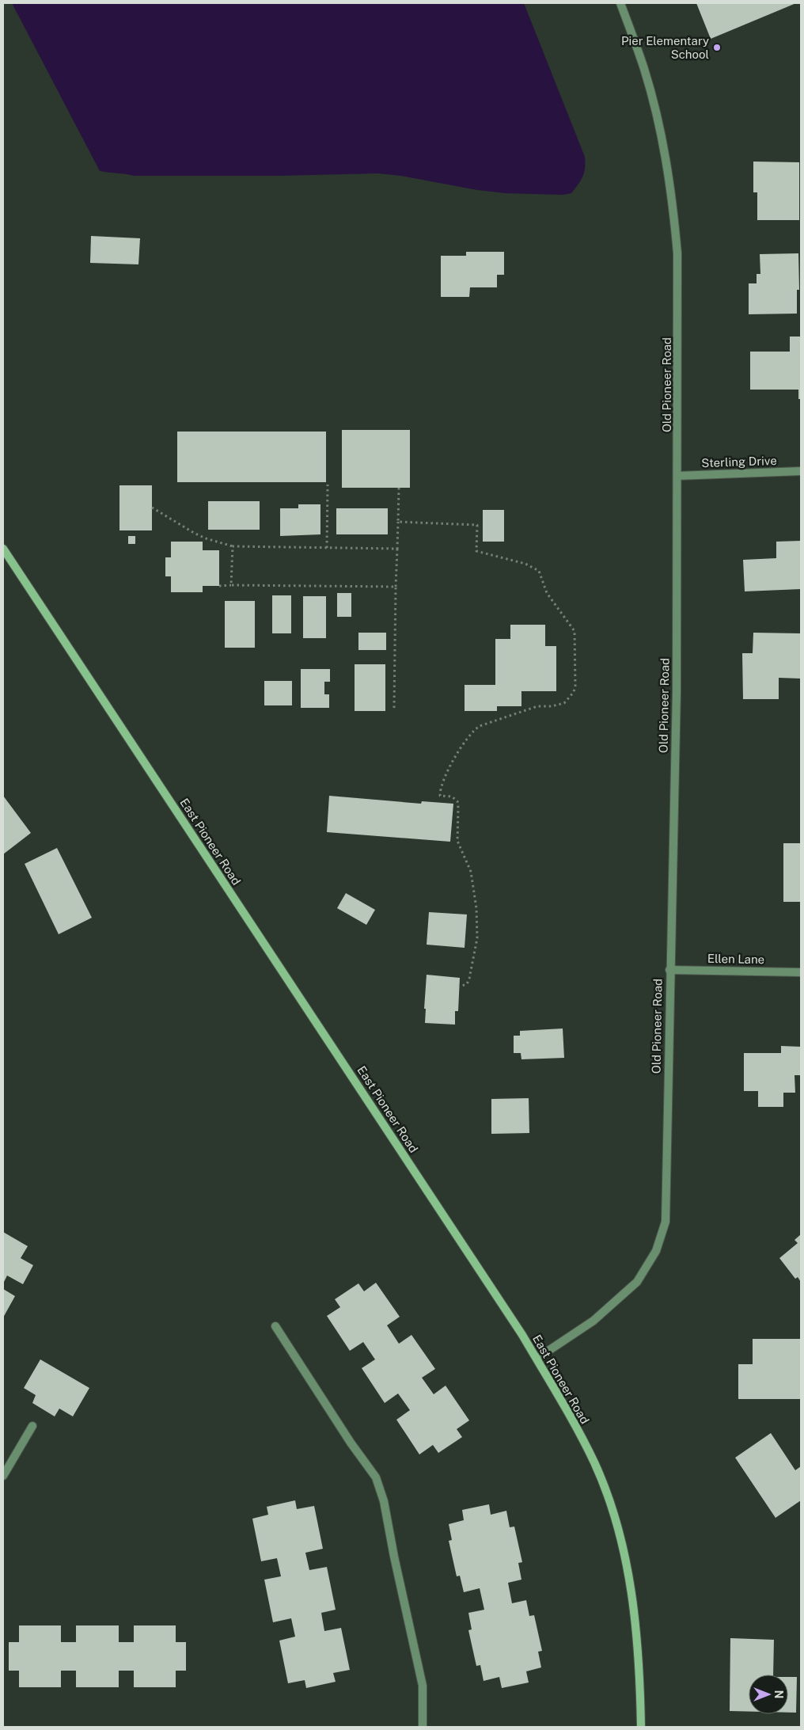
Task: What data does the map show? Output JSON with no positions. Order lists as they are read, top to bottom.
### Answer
{
  "streets": {
    "main road": ["East Pioneer Road"],
    "street": ["Old Pioneer Road", "Sterling Drive", "Ellen Lane"]
  },
  "crossings": [
    ["Old Pioneer Road", "Sterling Drive"],
    ["Old Pioneer Road", "East Pioneer Road"],
    ["Old Pioneer Road", "Ellen Lane"]
  ],
  "places": ["Pier Elementary School"],
  "north": "right"
}
